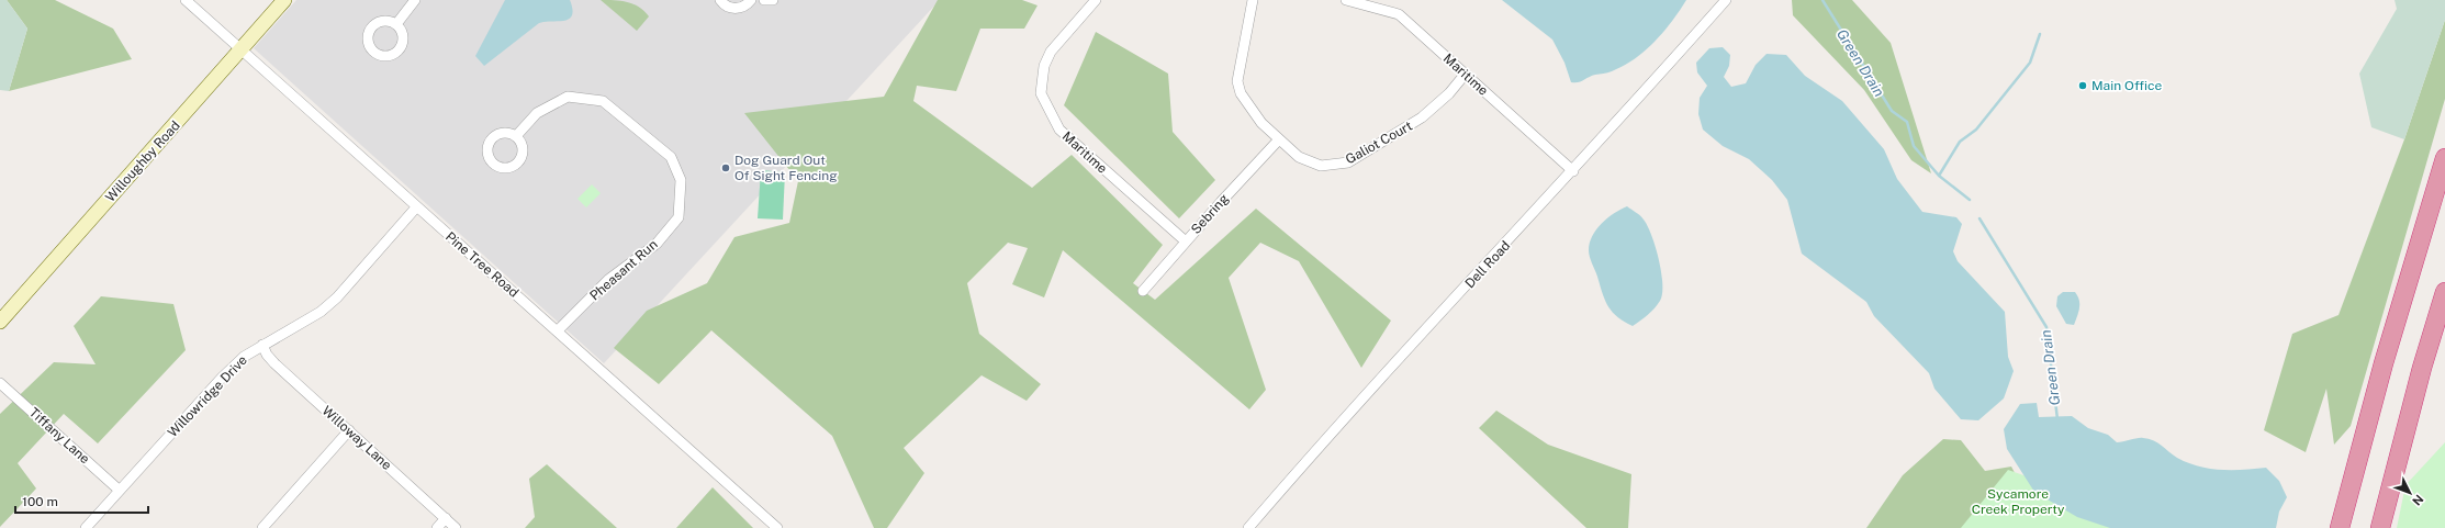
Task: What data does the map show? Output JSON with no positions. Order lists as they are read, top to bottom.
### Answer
{
  "streets": {
    "street": [
      "Maritime",
      "Galiot Court",
      "Willoughby Road",
      "Sebring",
      "Pine Tree Road",
      "Dell Road",
      "Pheasant Run",
      "Willowridge Drive",
      "Tiffany Lane",
      "Willoway Lane"
    ]
  },
  "crossings": [
    ["Maritime", "Galiot Court"],
    ["Maritime", "Sebring"],
    ["Maritime", "Dell Road"],
    ["Galiot Court", "Sebring"],
    ["Willoughby Road", "Pine Tree Road"],
    ["Pine Tree Road", "Pheasant Run"],
    ["Pine Tree Road", "Willowridge Drive"],
    ["Willowridge Drive", "Tiffany Lane"],
    ["Willowridge Drive", "Willoway Lane"]
  ],
  "water": ["Green Drain"],
  "parks": ["Sycamore Creek Property"],
  "places": ["Main Office", "Dog Guard Out Of Sight Fencing"],
  "scale_bar": "100 m",
  "north": "bottom right"
}
